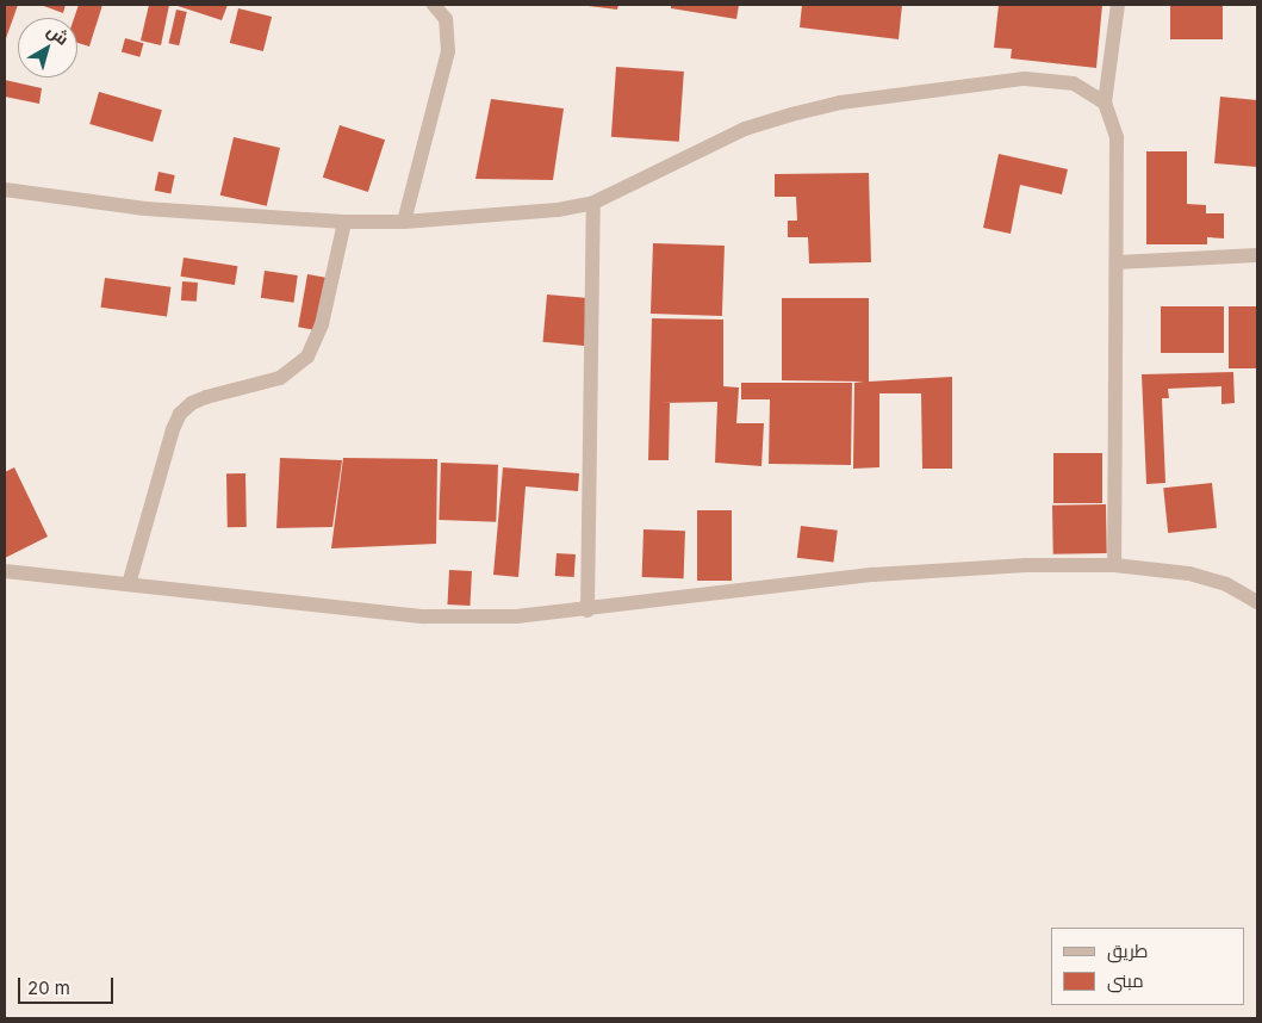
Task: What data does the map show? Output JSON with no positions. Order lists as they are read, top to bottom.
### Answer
{
  "legend": ["طريق", "مبنى"],
  "scale_bar": "20 m",
  "north": "top right"
}
